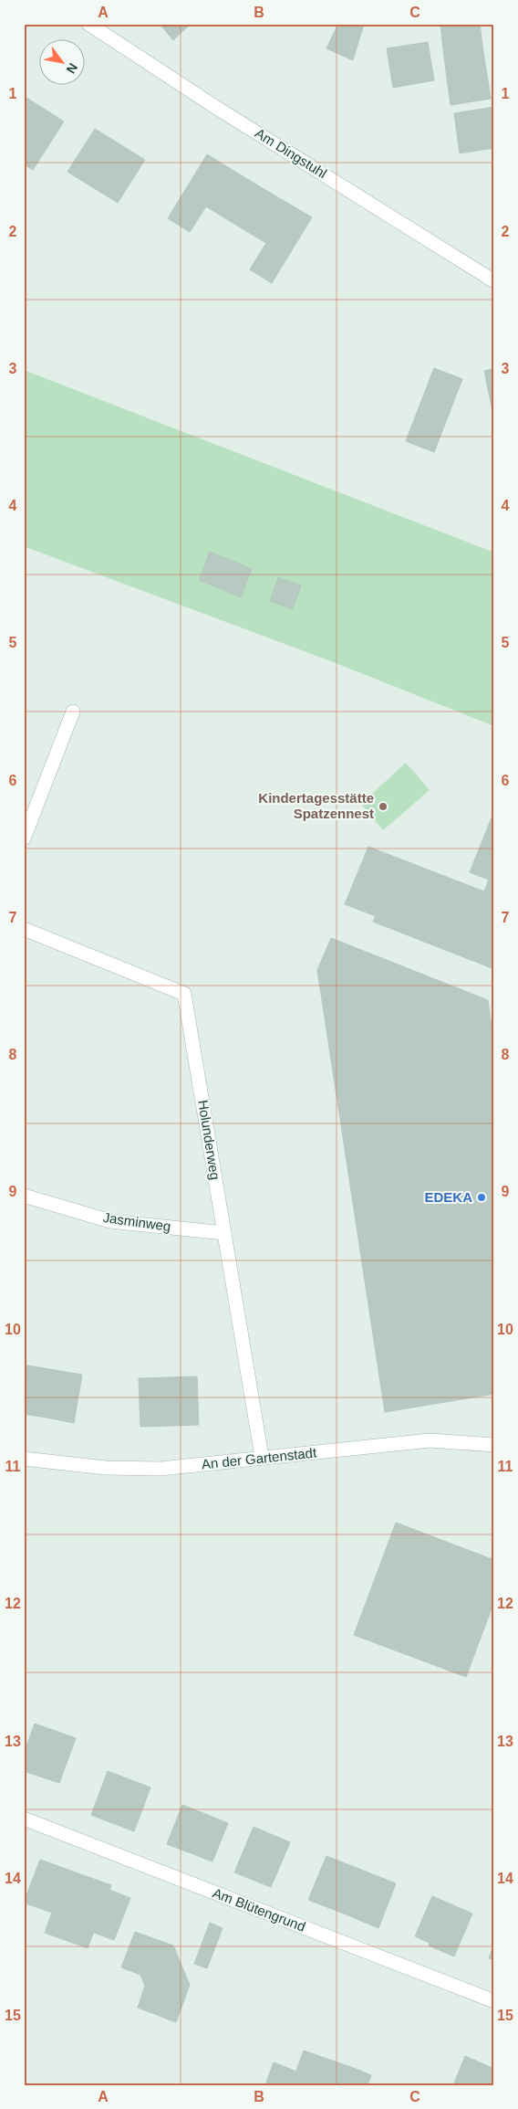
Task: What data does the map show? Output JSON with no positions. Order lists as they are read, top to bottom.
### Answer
{
  "streets": {
    "street": [
      "Am Dingstuhl",
      "Holunderweg",
      "Jasminweg",
      "An der Gartenstadt",
      "Am Blütengrund"
    ]
  },
  "crossings": [
    ["Holunderweg", "Jasminweg"],
    ["Holunderweg", "An der Gartenstadt"]
  ],
  "places": ["Kindertagesstätte Spatzennest", "EDEKA"],
  "north": "bottom right",
  "grid": {
    "columns": ["A", "B", "C"],
    "rows": [
      "1",
      "2",
      "3",
      "4",
      "5",
      "6",
      "7",
      "8",
      "9",
      "10",
      "11",
      "12",
      "13",
      "14",
      "15"
    ]
  }
}
